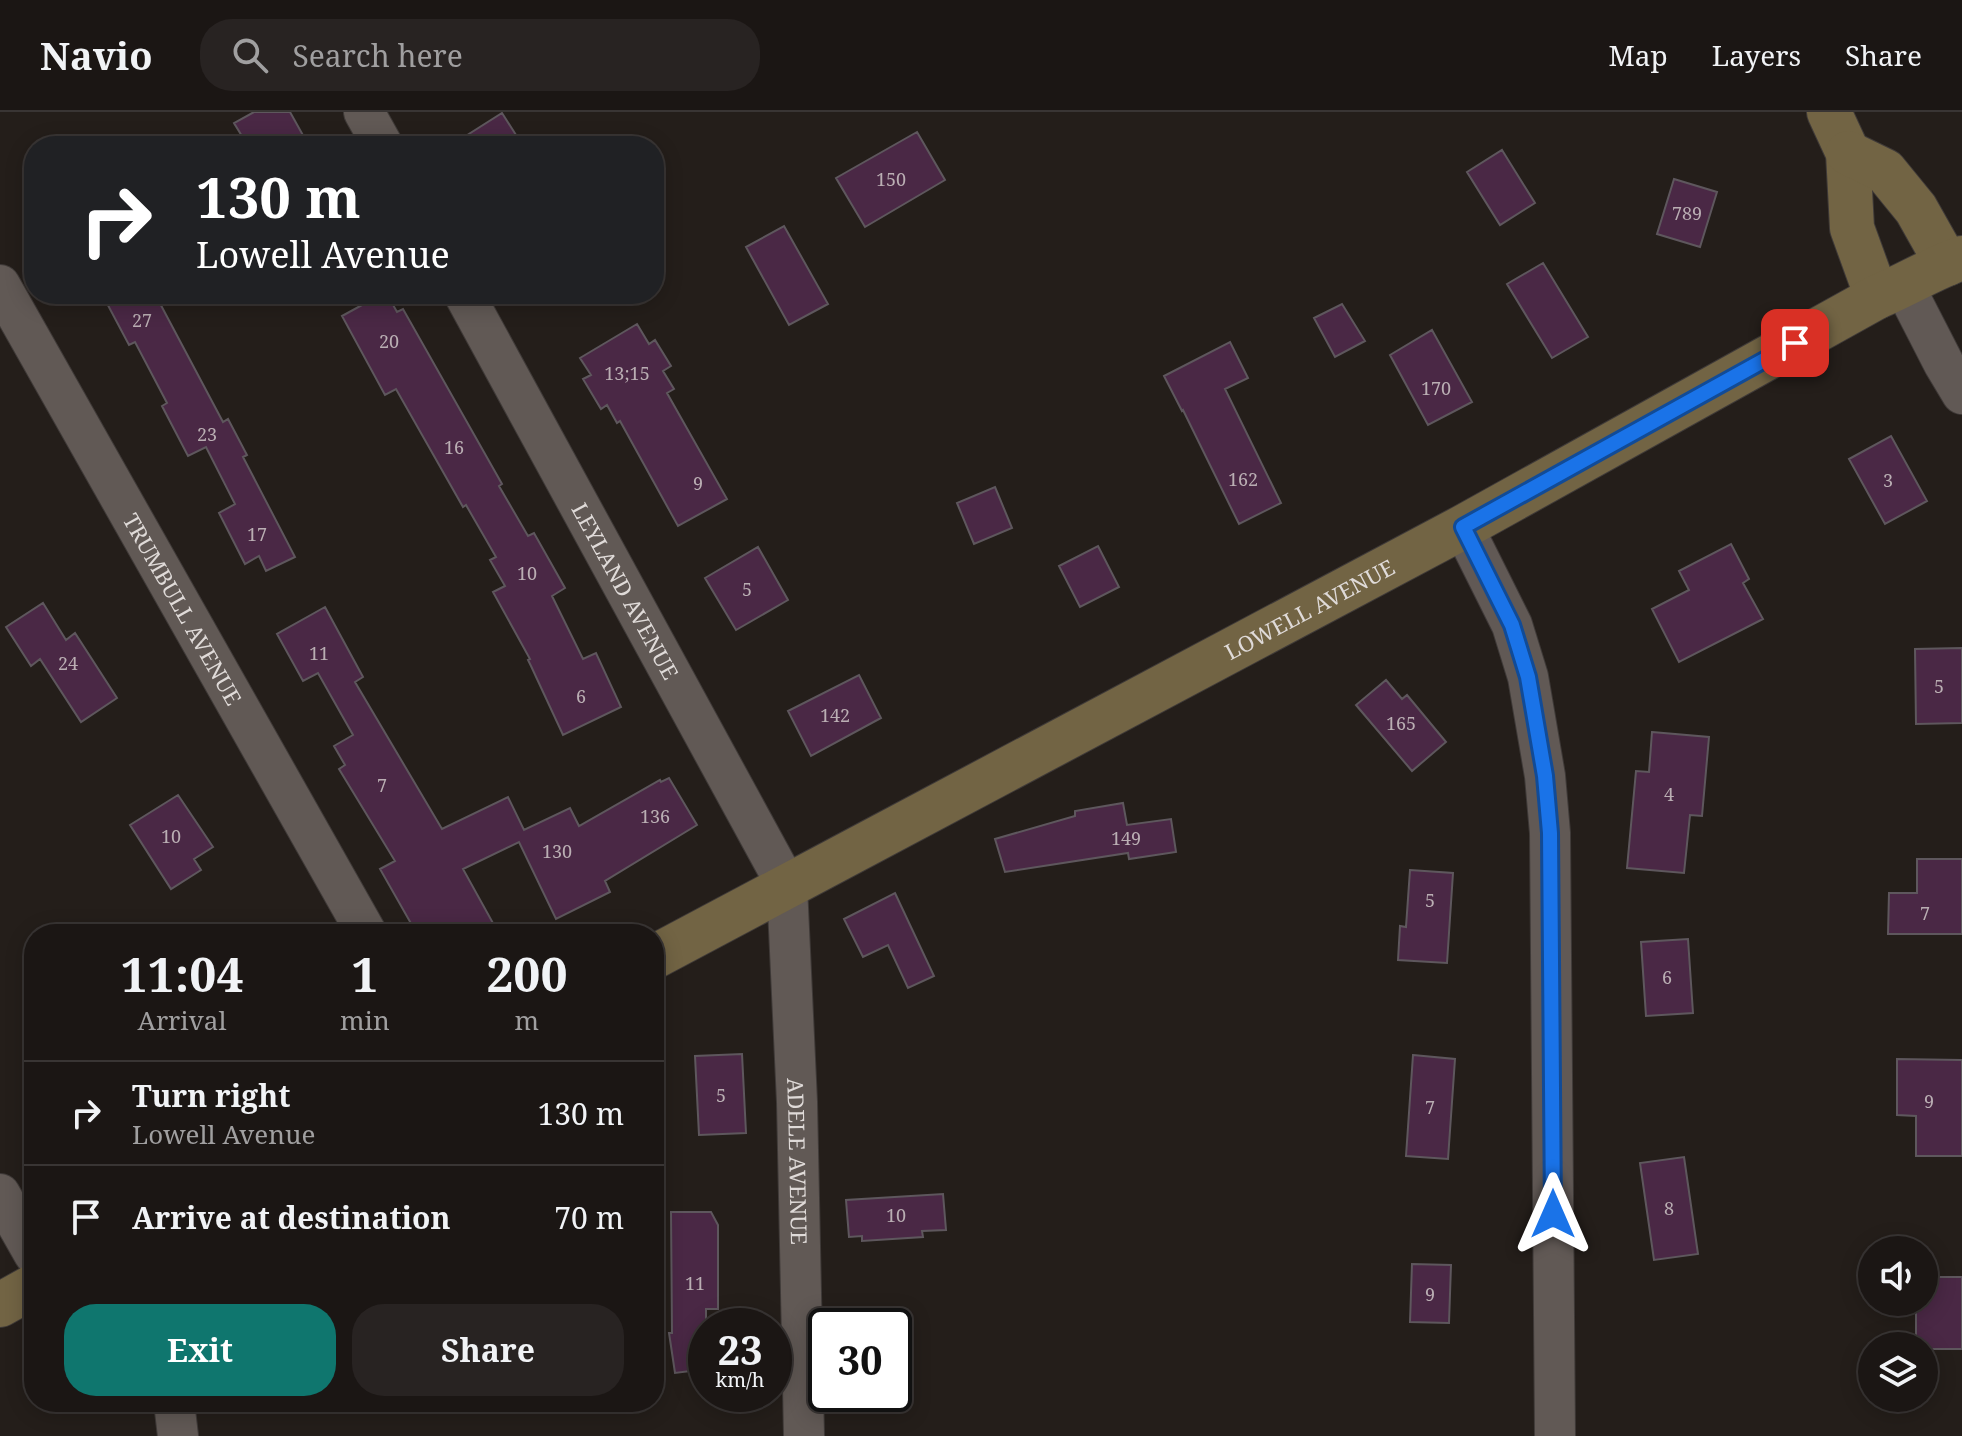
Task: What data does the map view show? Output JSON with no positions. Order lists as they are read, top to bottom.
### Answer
{
  "streets": {
    "main road": ["LOWELL AVENUE"],
    "street": ["LEYLAND AVENUE", "TRUMBULL AVENUE", "ADELE AVENUE"]
  },
  "crossings": [
    ["LEYLAND AVENUE", "LOWELL AVENUE"],
    ["LEYLAND AVENUE", "ADELE AVENUE"],
    ["LOWELL AVENUE", "ADELE AVENUE"]
  ],
  "house_numbers": [
    "150",
    "789",
    "27",
    "20",
    "13;15",
    "170",
    "23",
    "16",
    "162",
    "3",
    "9",
    "17",
    "10",
    "5",
    "11",
    "24",
    "5",
    "6",
    "142",
    "165",
    "7",
    "4",
    "136",
    "10",
    "149",
    "130",
    "5",
    "7",
    "6",
    "5",
    "9",
    "7",
    "8",
    "10",
    "11",
    "9"
  ],
  "page": {
    "header": "Navio",
    "search": "Search here",
    "nav": ["Map", "Layers", "Share"],
    "turn": ["130 m", "Lowell Avenue"],
    "eta": [
      "11:04",
      "Arrival",
      "1",
      "min",
      "200",
      "m"
    ],
    "list": [
      {
        "name": "Turn right",
        "note": "Lowell Avenue",
        "value": "130 m"
      },
      {
        "name": "Arrive at destination",
        "value": "70 m"
      }
    ],
    "buttons": ["Exit", "Share"],
    "speed": "23 km/h",
    "limit": "30"
  }
}
